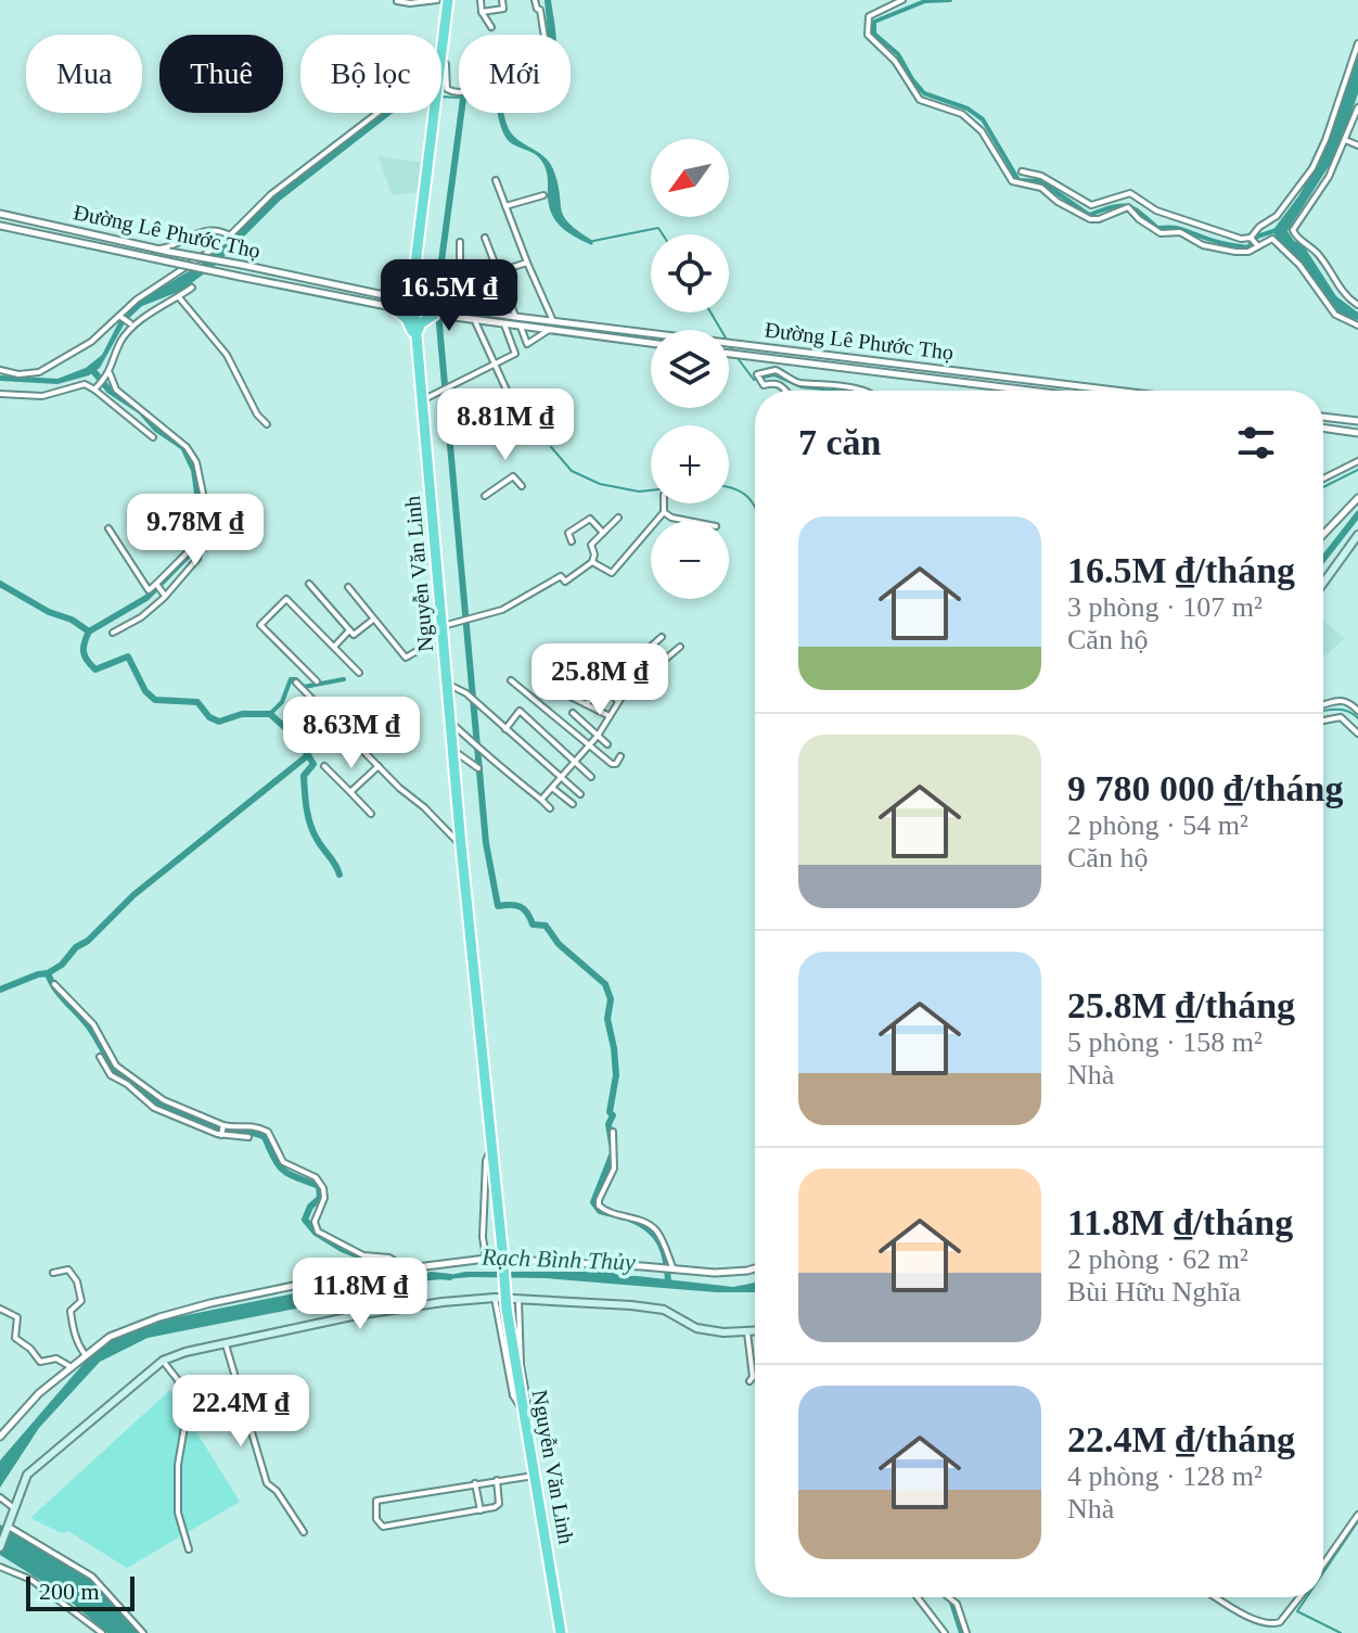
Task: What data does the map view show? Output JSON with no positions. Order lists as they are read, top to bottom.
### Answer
{
  "streets": {
    "highway": ["Nguyễn Văn Linh"],
    "street": ["Đường Lê Phước Thọ"]
  },
  "crossings": [
    ["Đường Lê Phước Thọ", "Nguyễn Văn Linh"]
  ],
  "water": ["Rạch Bình Thủy"],
  "scale_bar": "200 m",
  "north": "bottom left",
  "page": {
    "chip": [
      "Mua",
      "Thuê",
      "Bộ lọc",
      "Mới"
    ],
    "map_buttons": ["+", "−"],
    "price": [
      "16.5M ₫",
      "8.81M ₫",
      "9.78M ₫",
      "25.8M ₫",
      "8.63M ₫",
      "11.8M ₫",
      "22.4M ₫"
    ],
    "heading": "7 căn",
    "list": [
      {
        "name": "16.5M ₫/tháng",
        "note": "3 phòng · 107 m² · Căn hộ"
      },
      {
        "name": "9 780 000 ₫/tháng",
        "note": "2 phòng · 54 m² · Căn hộ"
      },
      {
        "name": "25.8M ₫/tháng",
        "note": "5 phòng · 158 m² · Nhà"
      },
      {
        "name": "11.8M ₫/tháng",
        "note": "2 phòng · 62 m² · Bùi Hữu Nghĩa"
      },
      {
        "name": "22.4M ₫/tháng",
        "note": "4 phòng · 128 m² · Nhà"
      }
    ],
    "scale": "200 m"
  }
}
